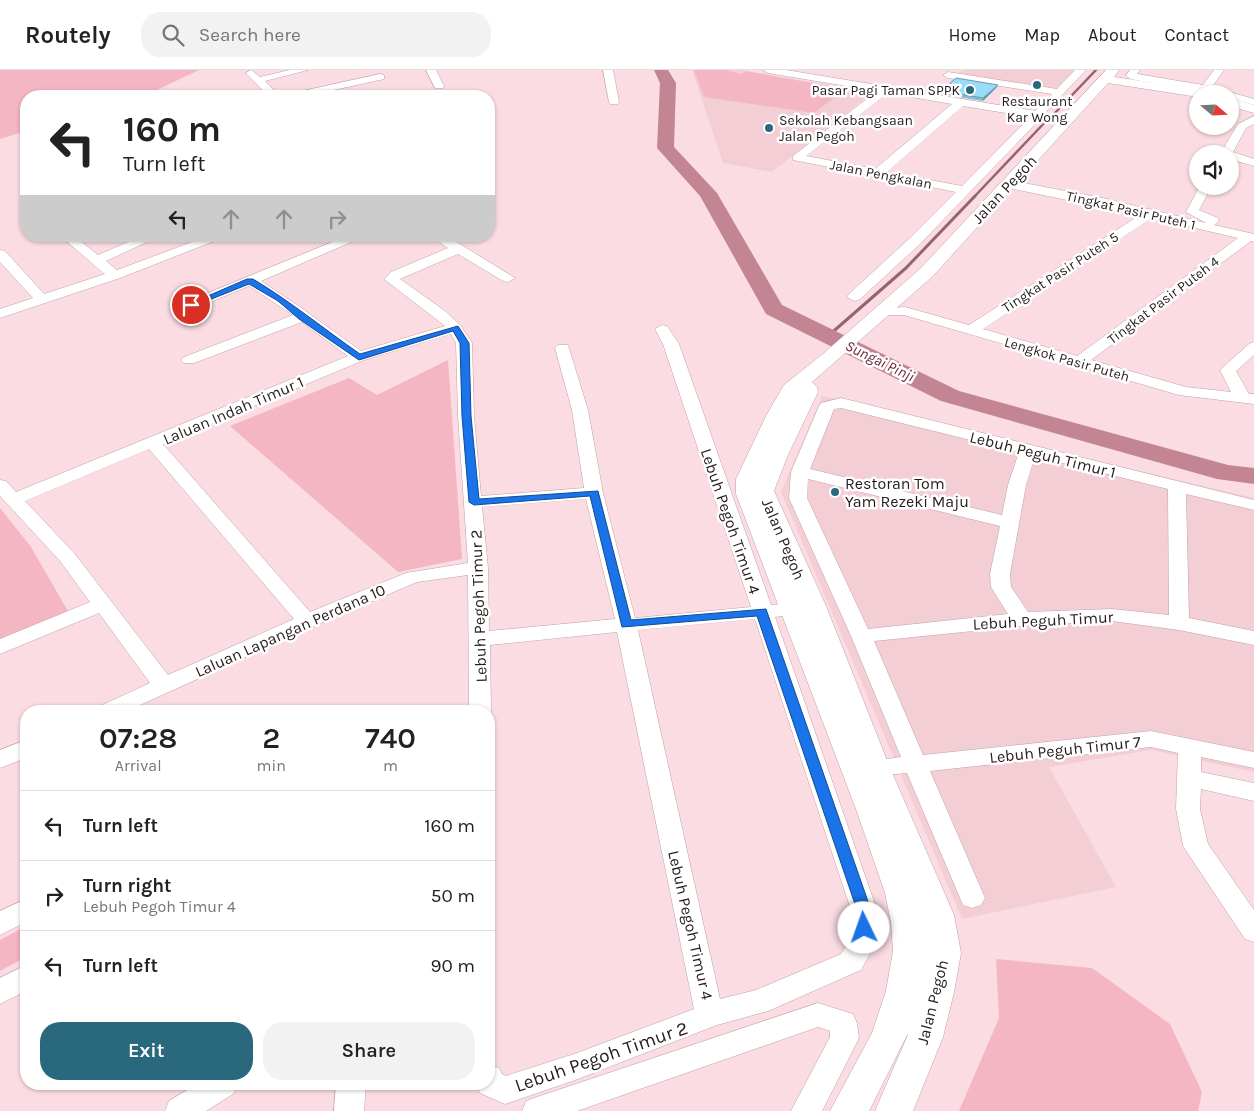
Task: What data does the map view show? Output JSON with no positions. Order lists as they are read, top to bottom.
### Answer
{
  "streets": {
    "street": [
      "Jalan Pengkalan",
      "Jalan Pegoh",
      "Tingkat Pasir Puteh 1",
      "Tingkat Pasir Puteh 5",
      "Tingkat Pasir Puteh 4",
      "Lengkok Pasir Puteh",
      "Laluan Indah Timur 1",
      "Lebuh Peguh Timur 1",
      "Lebuh Pegoh Timur 4",
      "Lebuh Pegoh Timur 2",
      "Lebuh Peguh Timur",
      "Laluan Lapangan Perdana 10",
      "Lebuh Peguh Timur 7"
    ]
  },
  "crossings": [
    ["Jalan Pengkalan", "Jalan Pegoh"],
    ["Jalan Pegoh", "Tingkat Pasir Puteh 1"],
    ["Jalan Pegoh", "Lengkok Pasir Puteh"],
    ["Jalan Pegoh", "Lebuh Peguh Timur 7"],
    ["Tingkat Pasir Puteh 1", "Tingkat Pasir Puteh 5"],
    ["Tingkat Pasir Puteh 1", "Tingkat Pasir Puteh 4"],
    ["Tingkat Pasir Puteh 5", "Lengkok Pasir Puteh"],
    ["Tingkat Pasir Puteh 4", "Lengkok Pasir Puteh"],
    ["Laluan Indah Timur 1", "Lebuh Pegoh Timur 2"],
    ["Lebuh Pegoh Timur 4", "Lebuh Pegoh Timur 2"],
    ["Lebuh Pegoh Timur 2", "Laluan Lapangan Perdana 10"]
  ],
  "water": ["Sungai Pinji"],
  "places": [
    "Restaurant Kar Wong",
    "Pasar Pagi Taman SPPK",
    "Sekolah Kebangsaan Jalan Pegoh",
    "Restoran Tom Yam Rezeki Maju"
  ],
  "north": "right",
  "page": {
    "header": "Routely",
    "search": "Search here",
    "nav": [
      "Home",
      "Map",
      "About",
      "Contact"
    ],
    "turn": ["160 m", "Turn left"],
    "eta": [
      "07:28",
      "Arrival",
      "2",
      "min",
      "740",
      "m"
    ],
    "list": [
      {
        "name": "Turn left",
        "value": "160 m"
      },
      {
        "name": "Turn right",
        "note": "Lebuh Pegoh Timur 4",
        "value": "50 m"
      },
      {
        "name": "Turn left",
        "value": "90 m"
      }
    ],
    "buttons": ["Exit", "Share"]
  }
}
